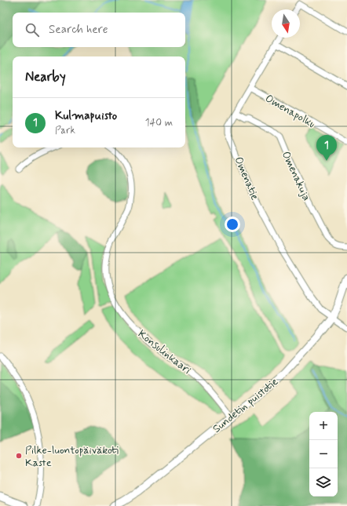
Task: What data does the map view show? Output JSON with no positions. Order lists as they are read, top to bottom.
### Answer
{
  "streets": {
    "street": [
      "Omenapolku",
      "Omenakuja",
      "Omenatie",
      "Konsulinkaari",
      "Sundetin puistotie"
    ]
  },
  "crossings": [
    ["Omenapolku", "Omenatie"],
    ["Omenakuja", "Omenatie"],
    ["Omenatie", "Sundetin puistotie"],
    ["Konsulinkaari", "Sundetin puistotie"]
  ],
  "places": ["Pilke-luontopäiväkoti Kaste"],
  "north": "bottom",
  "page": {
    "search": "Search here",
    "heading": "Nearby",
    "list": [
      {
        "mark": "1",
        "name": "Kulmapuisto",
        "note": "Park",
        "value": "140 m"
      }
    ],
    "pins": "1",
    "map_buttons": ["+", "−"]
  }
}
